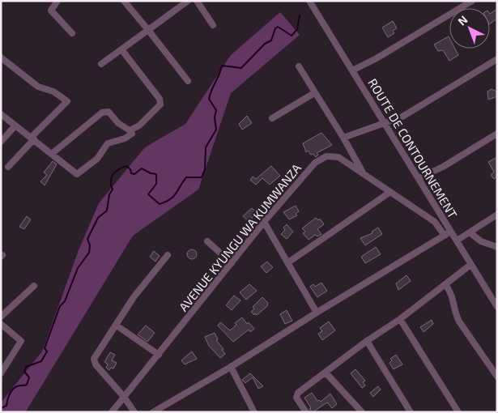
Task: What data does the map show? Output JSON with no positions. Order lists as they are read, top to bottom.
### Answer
{
  "streets": {
    "street": ["ROUTE DE CONTOURNEMENT", "AVENUE KYUNGU WA KUMWANZA"]
  },
  "north": "top left"
}
